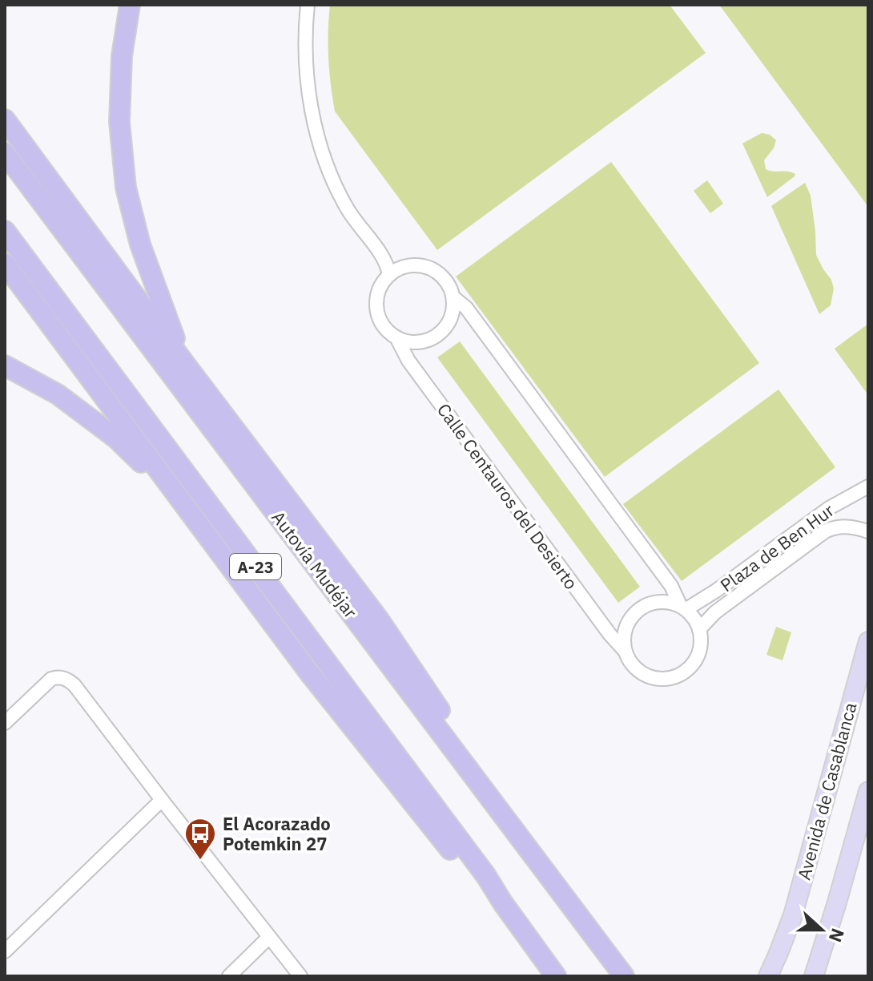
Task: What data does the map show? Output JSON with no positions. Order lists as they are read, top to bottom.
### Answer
{
  "streets": {
    "highway": ["Autovía Mudéjar", "A-23"],
    "main road": ["Avenida de Casablanca"],
    "street": ["Calle Centauros del Desierto", "Plaza de Ben Hur"]
  },
  "crossings": [
    ["Calle Centauros del Desierto", "Plaza de Ben Hur"]
  ],
  "places": {
    "bus stop": ["El Acorazado Potemkin 27"]
  },
  "north": "right"
}
